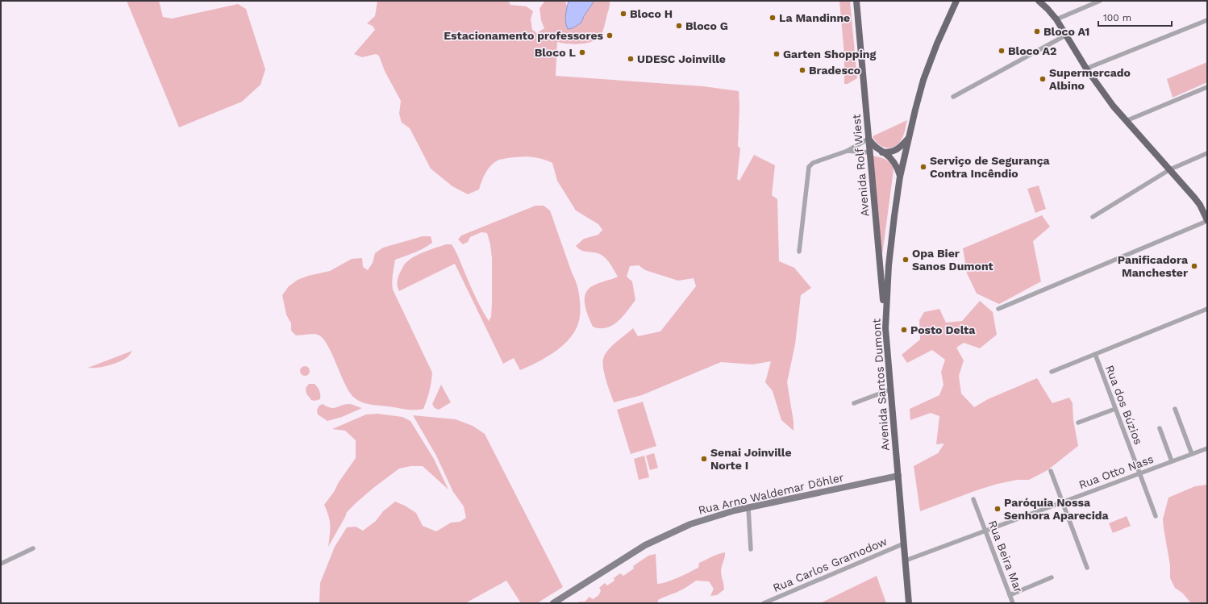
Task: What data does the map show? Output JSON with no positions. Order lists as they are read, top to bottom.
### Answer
{
  "streets": {
    "main road": ["Avenida Rolf Wiest", "Avenida Santos Dumont", "Rua Arno Waldemar Döhler"],
    "street": [
      "Rua dos Búzios",
      "Rua Otto Nass",
      "Rua Beira Mar",
      "Rua Carlos Gramodow"
    ]
  },
  "crossings": [
    ["Avenida Rolf Wiest", "Avenida Santos Dumont"],
    ["Avenida Santos Dumont", "Rua Otto Nass"],
    ["Avenida Santos Dumont", "Rua Arno Waldemar Döhler"],
    ["Avenida Santos Dumont", "Rua Carlos Gramodow"],
    ["Rua dos Búzios", "Rua Otto Nass"],
    ["Rua Otto Nass", "Rua Beira Mar"]
  ],
  "places": [
    "Bloco H",
    "La Mandinne",
    "Bloco G",
    "Bloco A1",
    "Estacionamento professores",
    "Bloco A2",
    "Bloco L",
    "Garten Shopping",
    "UDESC Joinville",
    "Bradesco",
    "Supermercado Albino",
    "Serviço de Segurança Contra Incêndio",
    "Opa Bier Sanos Dumont",
    "Panificadora Manchester",
    "Posto Delta",
    "Senai Joinville Norte I",
    "Paróquia Nossa Senhora Aparecida"
  ],
  "scale_bar": "100 m"
}
